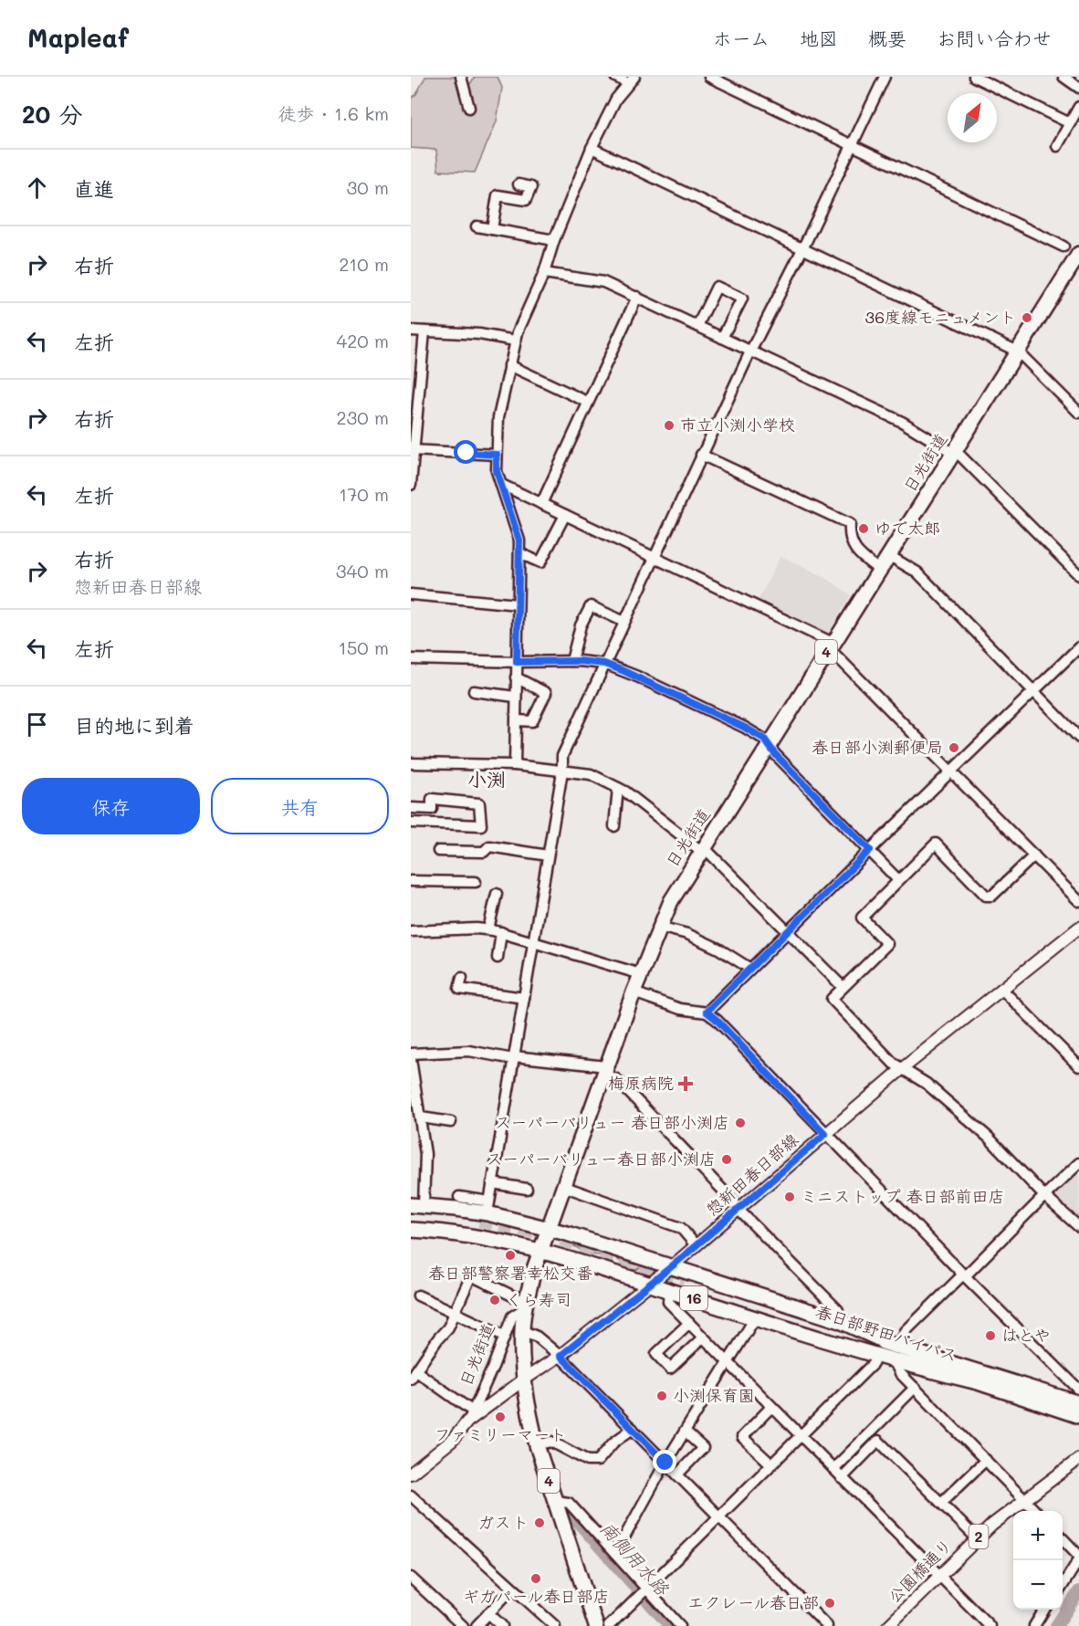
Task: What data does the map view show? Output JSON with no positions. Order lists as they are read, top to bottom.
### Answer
{
  "streets": {
    "highway": [
      "日光街道",
      "4",
      "16",
      "春日部野田バイパス"
    ],
    "main road": ["惣新田春日部線", "2", "公園橋通り"]
  },
  "crossings": [
    ["日光街道", "4"],
    ["日光街道", "惣新田春日部線"],
    ["日光街道", "16"],
    ["4", "惣新田春日部線"],
    ["惣新田春日部線", "16"],
    ["16", "春日部野田バイパス"]
  ],
  "districts": ["小渕"],
  "water": ["南側用水路"],
  "places": {
    "other": [
      "36度線モニュメント",
      "市立小渕小学校",
      "ゆで太郎",
      "春日部小渕郵便局",
      "スーパーバリュー 春日部小渕店",
      "スーパーバリュー春日部小渕店",
      "ミニストップ 春日部前田店",
      "春日部警察署幸松交番",
      "くら寿司",
      "はとや",
      "小渕保育園",
      "ファミリーマート",
      "ガスト",
      "ギガパール春日部店",
      "エクレール春日部"
    ],
    "health": ["梅原病院"]
  },
  "north": "top right",
  "page": {
    "header": "Mapleaf",
    "nav": [
      "ホーム",
      "地図",
      "概要",
      "お問い合わせ"
    ],
    "heading": ["20 分", "徒歩 · 1.6 km"],
    "list": [
      ["直進", "30 m"],
      ["右折", "210 m"],
      ["左折", "420 m"],
      ["右折", "230 m"],
      ["左折", "170 m"],
      ["右折", "惣新田春日部線", "340 m"],
      ["左折", "150 m"],
      "目的地に到着"
    ],
    "buttons": ["保存", "共有"],
    "map_buttons": ["+", "−"]
  }
}
